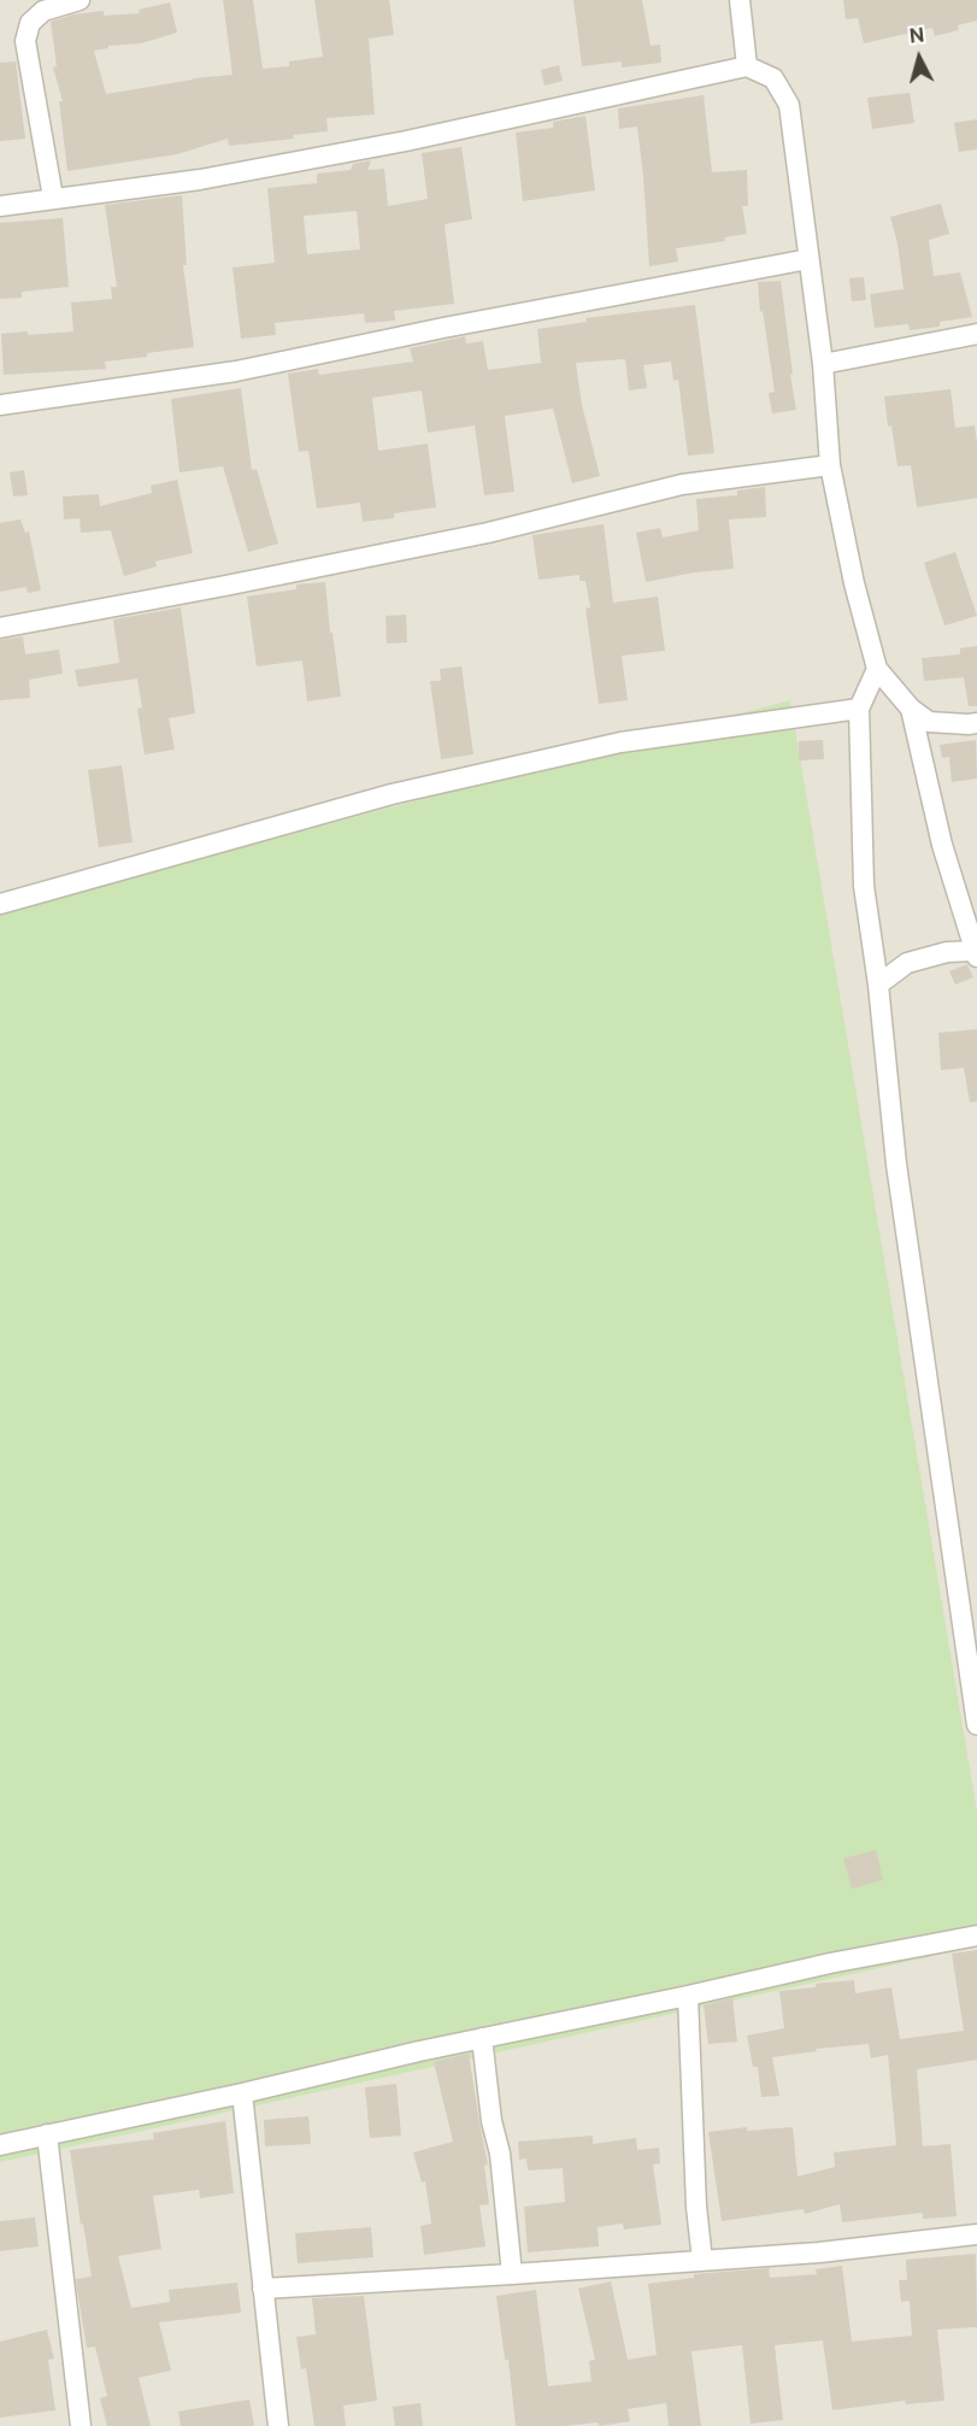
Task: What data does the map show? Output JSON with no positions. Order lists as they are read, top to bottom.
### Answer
{
  "north": "top"
}
